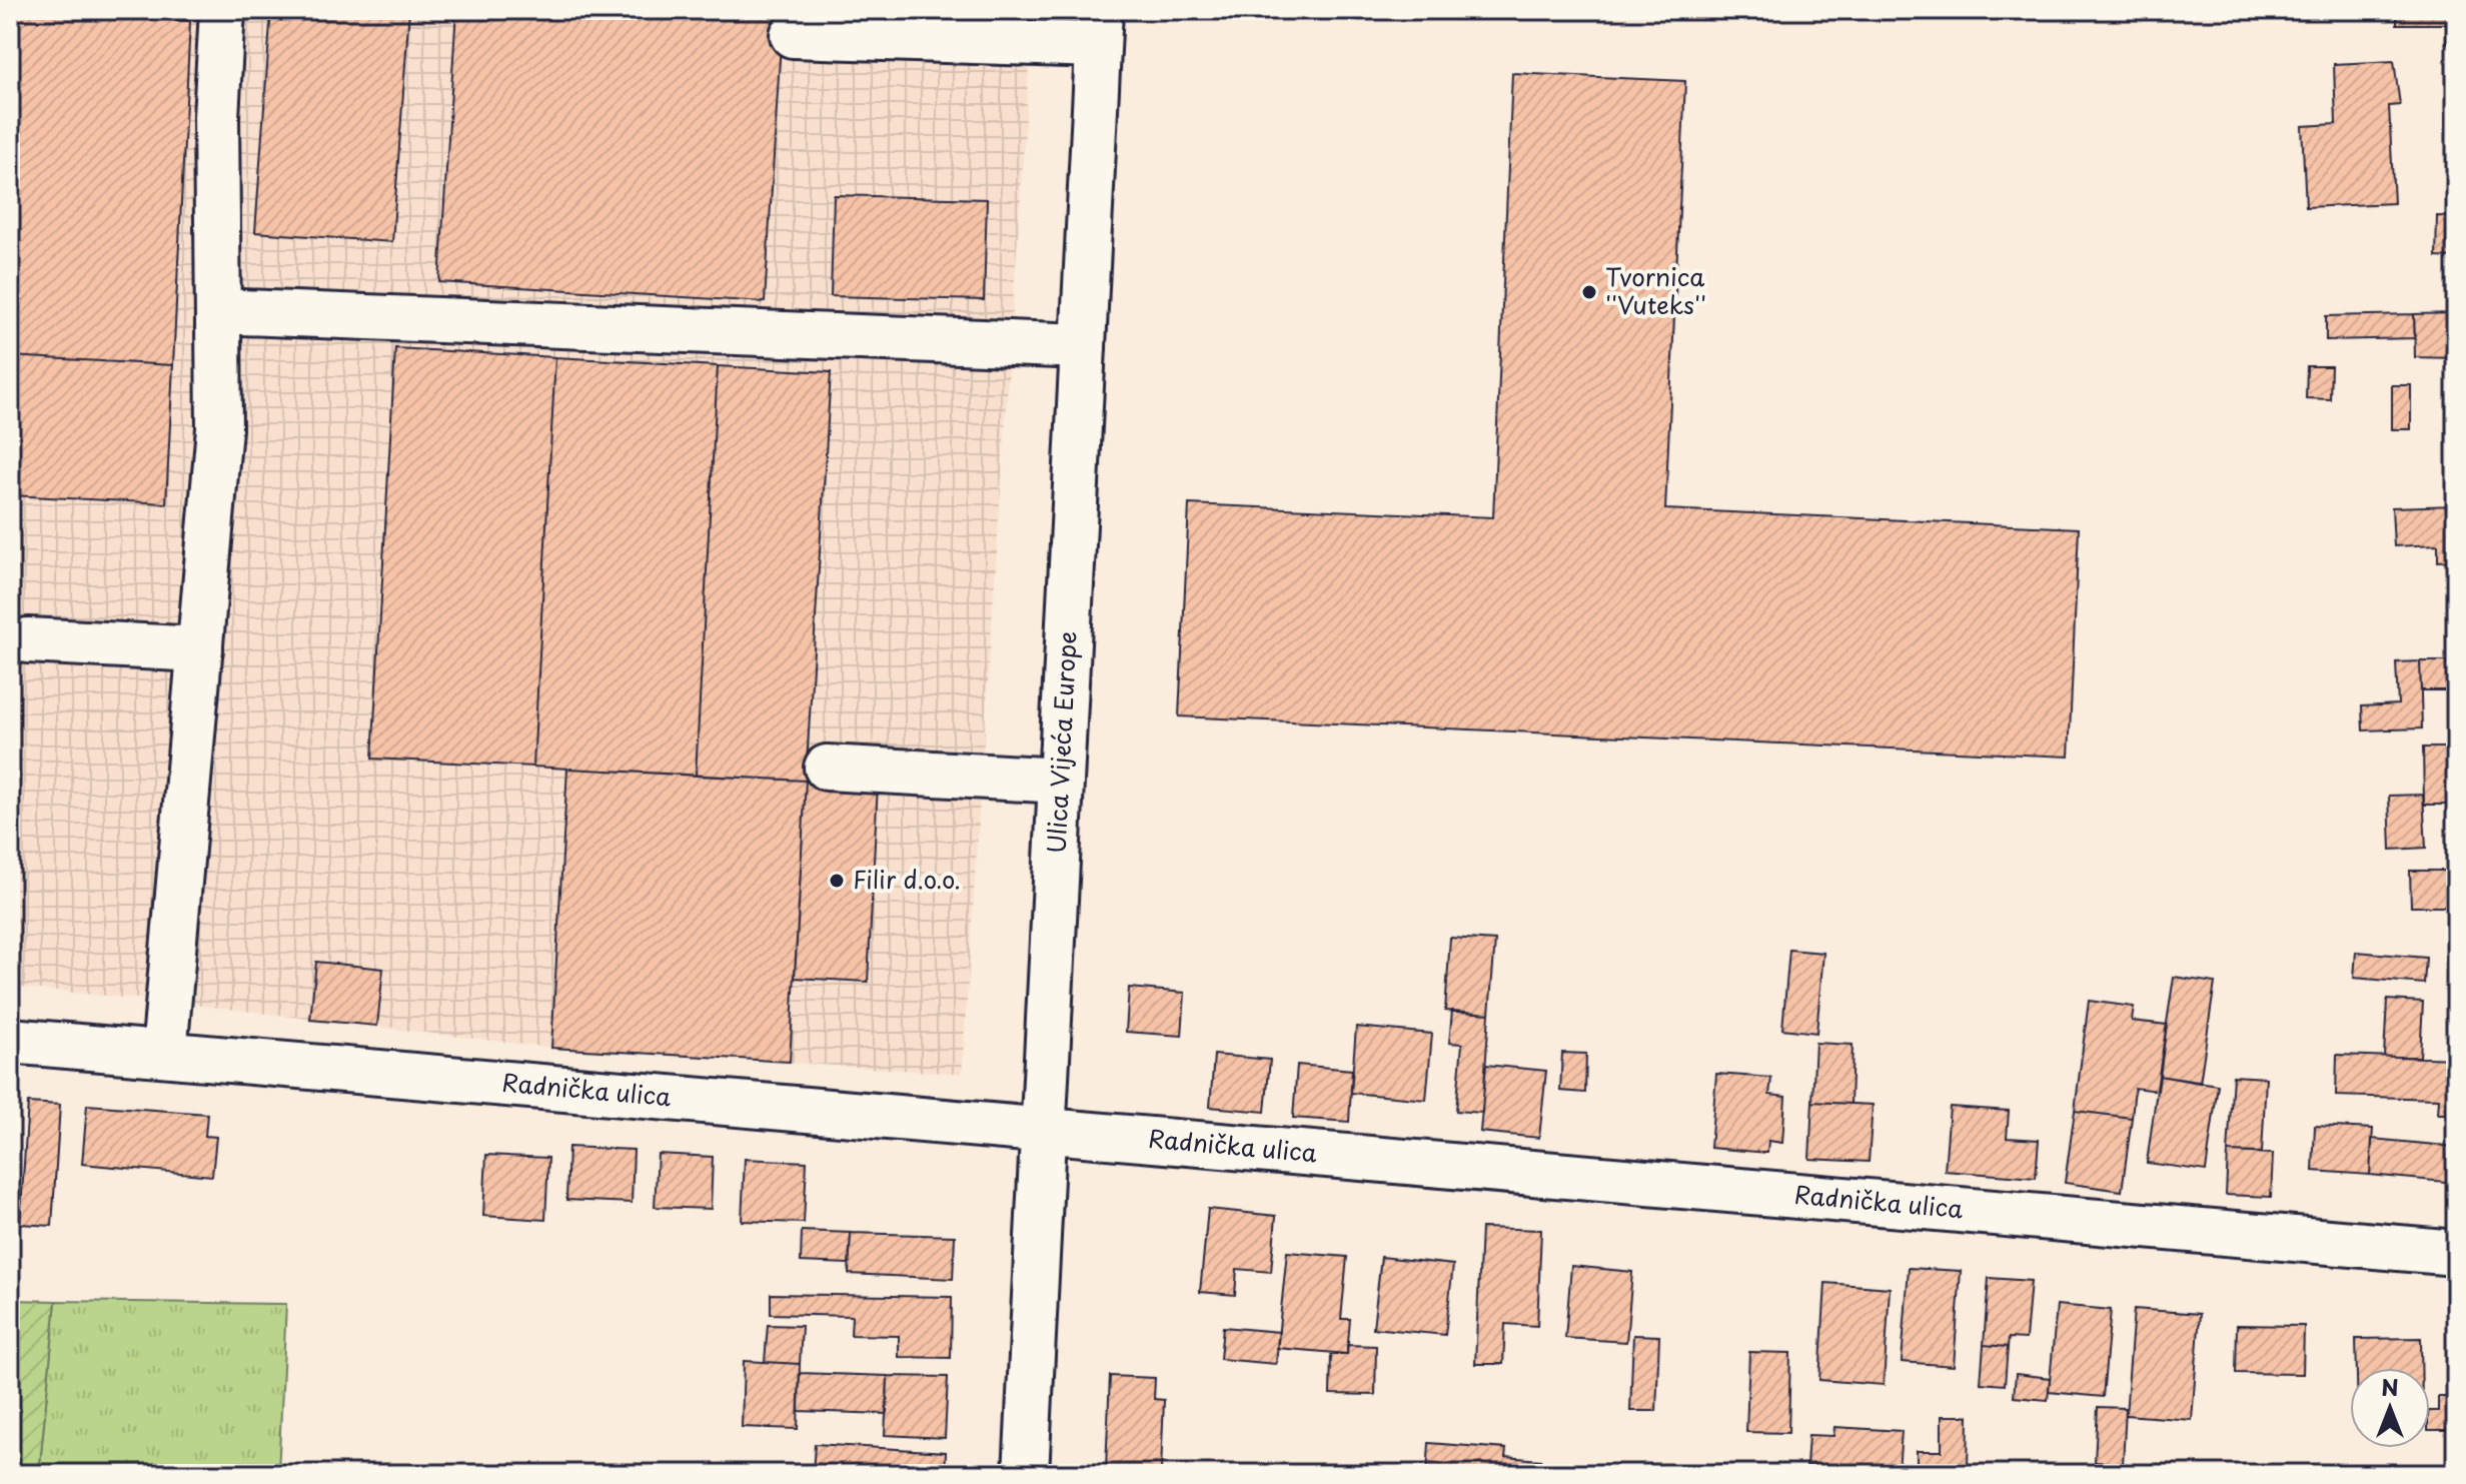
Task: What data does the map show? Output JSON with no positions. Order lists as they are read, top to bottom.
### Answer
{
  "streets": {
    "street": ["Ulica Vijeća Europe", "Radnička ulica"]
  },
  "crossings": [
    ["Ulica Vijeća Europe", "Radnička ulica"]
  ],
  "places": ["Tvornica ''Vuteks''", "Filir d.o.o."],
  "north": "top"
}
